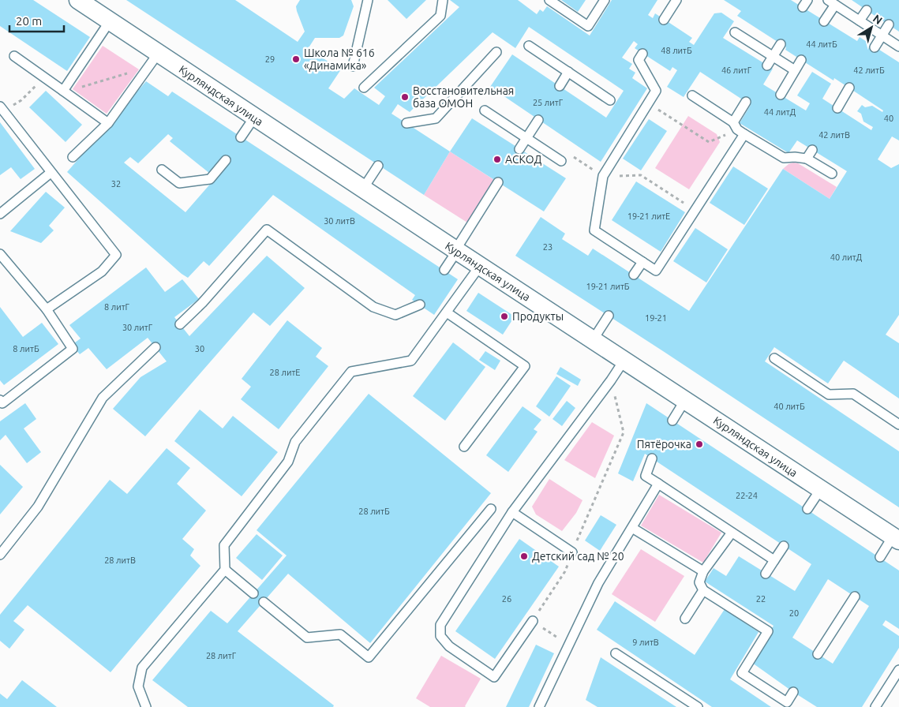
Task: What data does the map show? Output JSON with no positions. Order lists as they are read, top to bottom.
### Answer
{
  "streets": {
    "street": ["Курляндская улица"]
  },
  "places": [
    "Школа № 616 «Динамика»",
    "Восстановительная база ОМОН",
    "АСКОД",
    "Продукты",
    "Пятёрочка",
    "Детский сад № 20"
  ],
  "house_numbers": [
    "44 литБ",
    "48 литБ",
    "29",
    "46 литГ",
    "42 литБ",
    "25 литГ",
    "44 литД",
    "40",
    "42 литВ",
    "32",
    "19-21 литЕ",
    "30 литВ",
    "23",
    "40 литД",
    "19-21 литБ",
    "8 литГ",
    "19-21",
    "30 литГ",
    "8 литБ",
    "30",
    "28 литЕ",
    "40 литБ",
    "22-24",
    "28 литБ",
    "28 литВ",
    "26",
    "22",
    "20",
    "9 литВ",
    "28 литГ"
  ],
  "scale_bar": "20 m",
  "north": "top right"
}
